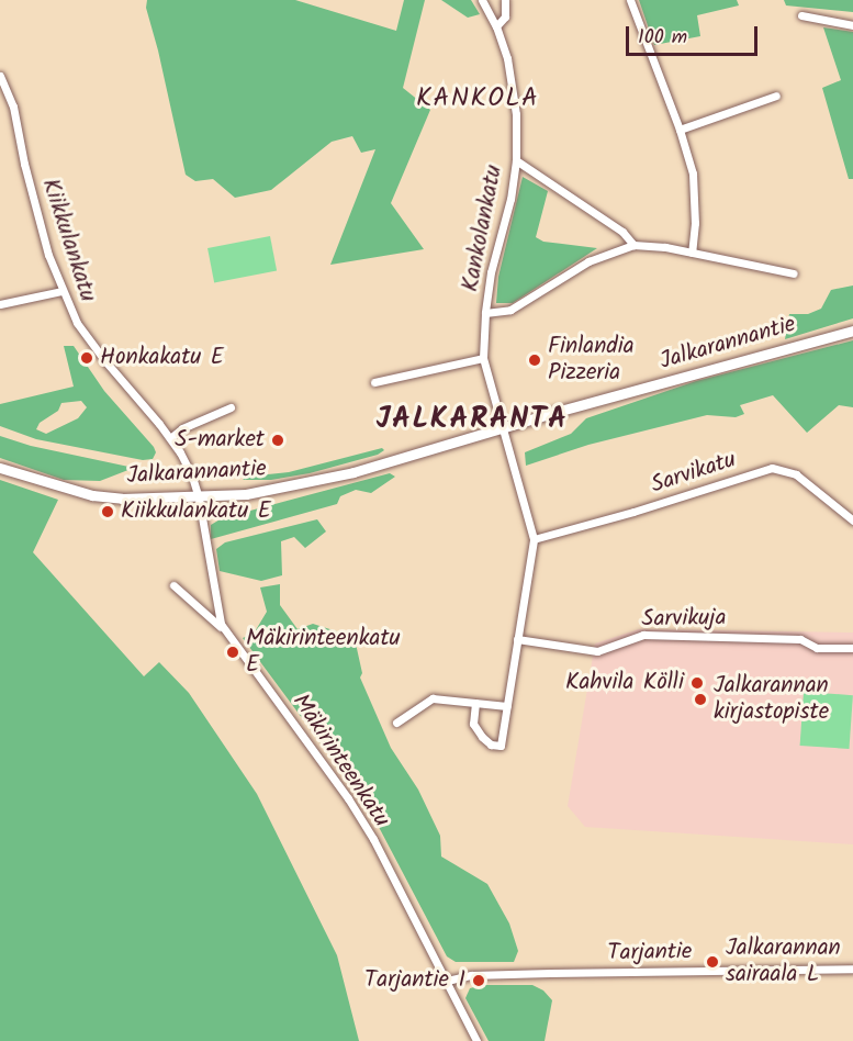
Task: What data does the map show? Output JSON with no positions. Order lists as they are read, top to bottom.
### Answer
{
  "streets": {
    "main road": ["Jalkarannantie"],
    "street": [
      "Kankolankatu",
      "Kiikkulankatu",
      "Sarvikatu",
      "Sarvikuja",
      "Mäkirinteenkatu",
      "Tarjantie"
    ]
  },
  "crossings": [
    ["Kankolankatu", "Jalkarannantie"],
    ["Kiikkulankatu", "Jalkarannantie"],
    ["Kiikkulankatu", "Mäkirinteenkatu"],
    ["Jalkarannantie", "Mäkirinteenkatu"],
    ["Mäkirinteenkatu", "Tarjantie"]
  ],
  "districts": ["KANKOLA", "JALKARANTA"],
  "places": [
    "Honkakatu E",
    "Finlandia Pizzeria",
    "S-market",
    "Kiikkulankatu E",
    "Mäkirinteenkatu E",
    "Kahvila Kölli",
    "Jalkarannan kirjastopiste",
    "Jalkarannan sairaala L",
    "Tarjantie I"
  ],
  "scale_bar": "100 m"
}
